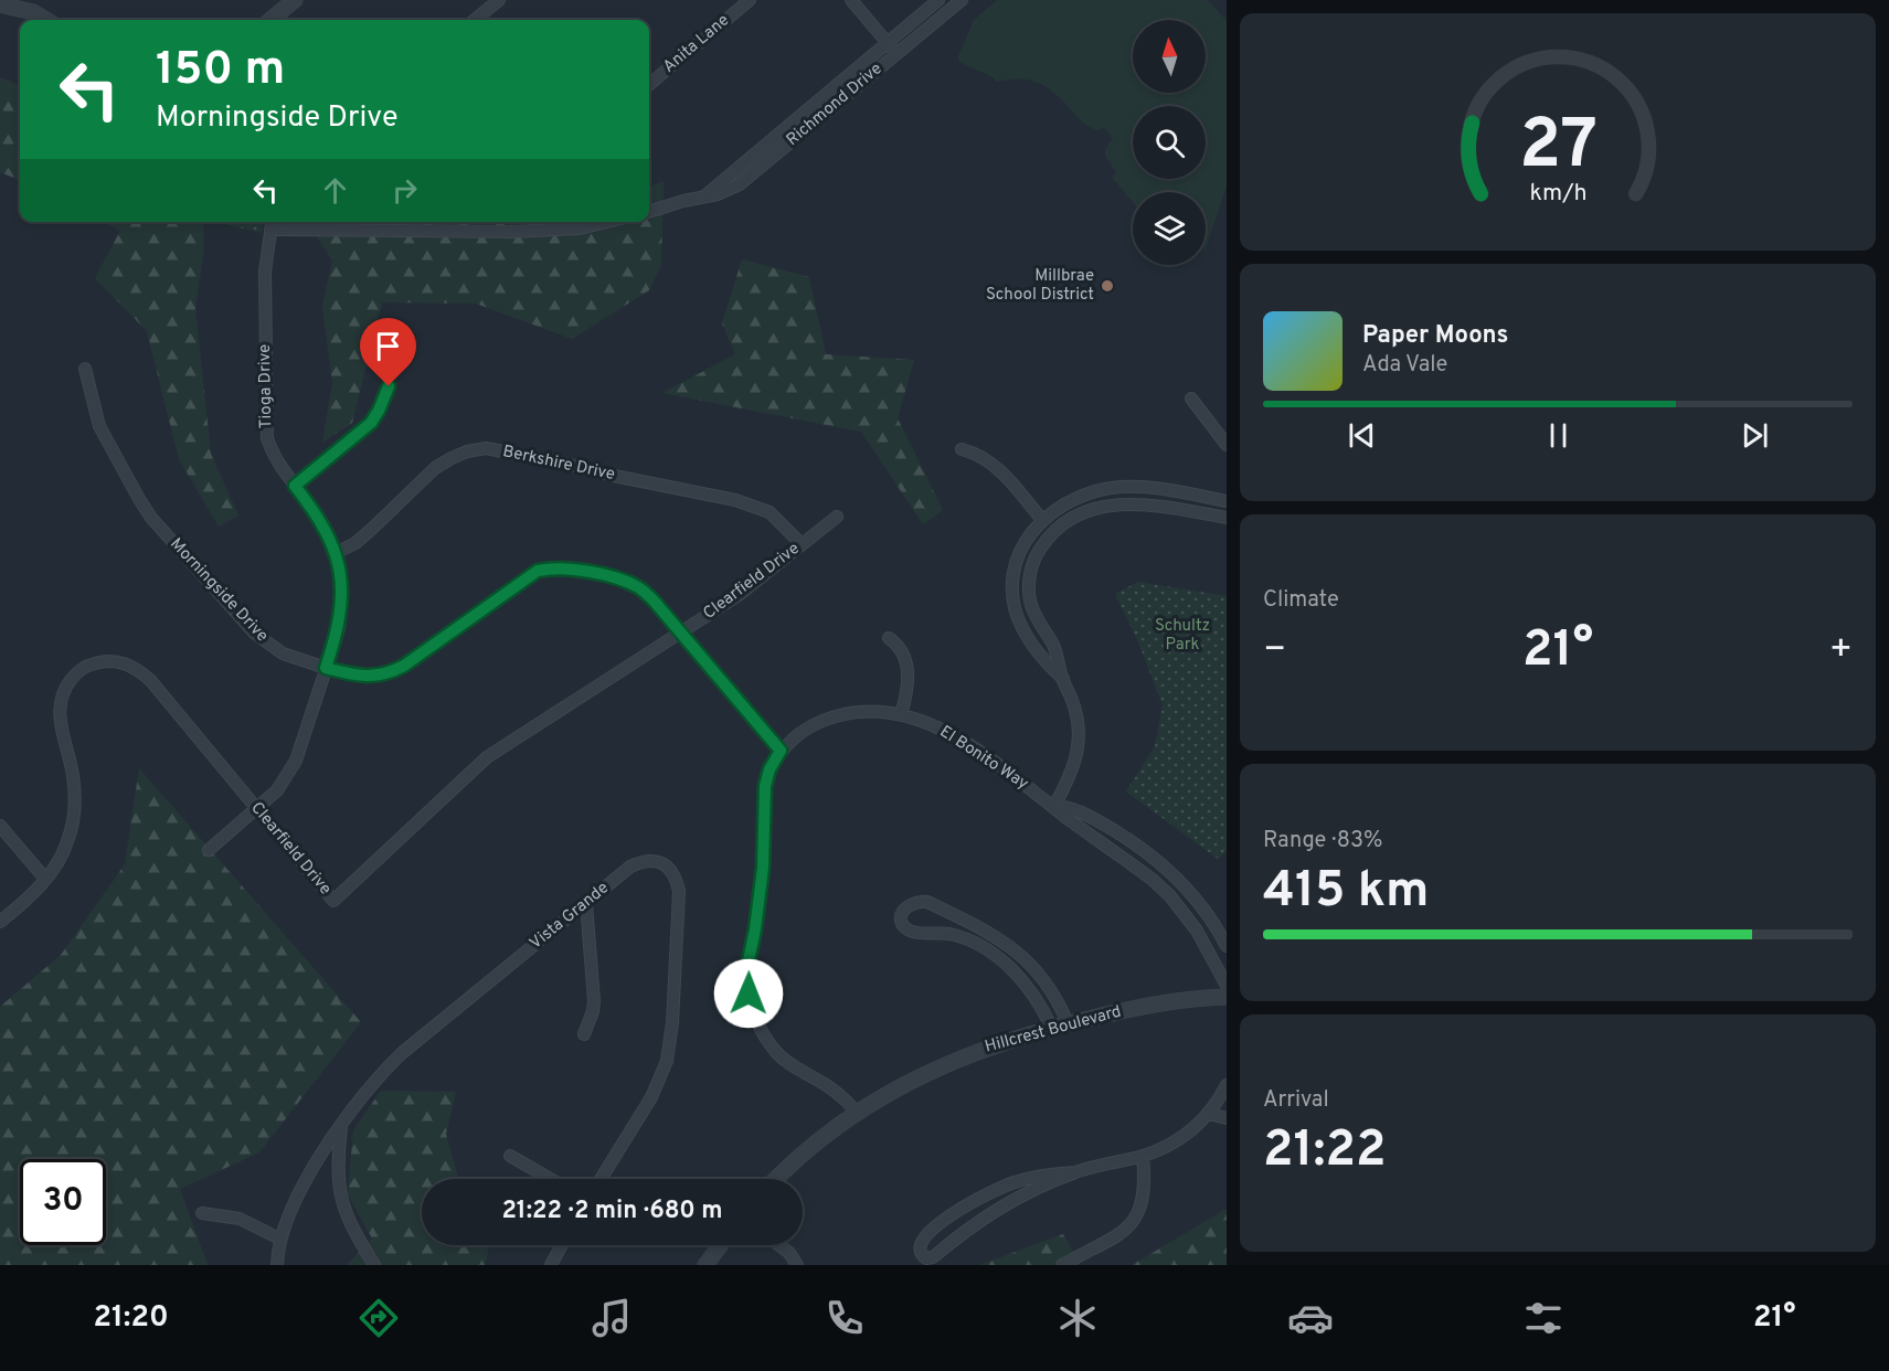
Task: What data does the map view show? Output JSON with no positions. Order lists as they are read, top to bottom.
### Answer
{
  "streets": {
    "street": [
      "Anita Lane",
      "Richmond Drive",
      "Tioga Drive",
      "Berkshire Drive",
      "Clearfield Drive",
      "Morningside Drive",
      "El Bonito Way",
      "Vista Grande",
      "Hillcrest Boulevard"
    ]
  },
  "crossings": [
    ["Tioga Drive", "Berkshire Drive"],
    ["Tioga Drive", "Clearfield Drive"],
    ["Tioga Drive", "Morningside Drive"],
    ["Berkshire Drive", "Clearfield Drive"],
    ["Clearfield Drive", "Morningside Drive"],
    ["Morningside Drive", "El Bonito Way"],
    ["El Bonito Way", "Hillcrest Boulevard"]
  ],
  "parks": ["Schultz Park"],
  "places": ["Millbrae School District"],
  "north": "top",
  "page": {
    "turn": ["150 m", "Morningside Drive"],
    "song": ["Paper Moons", "Ada Vale"],
    "tile": [
      "Climate",
      ["Range · 83%", "415 km"],
      ["Arrival", "21:22"]
    ],
    "heat": ["−", "21°", "+"],
    "limit": "30",
    "trip": "21:22 · 2 min · 680 m",
    "tabs": ["21:20", "21°"],
    "gauge": ["27", "km/h"]
  }
}
